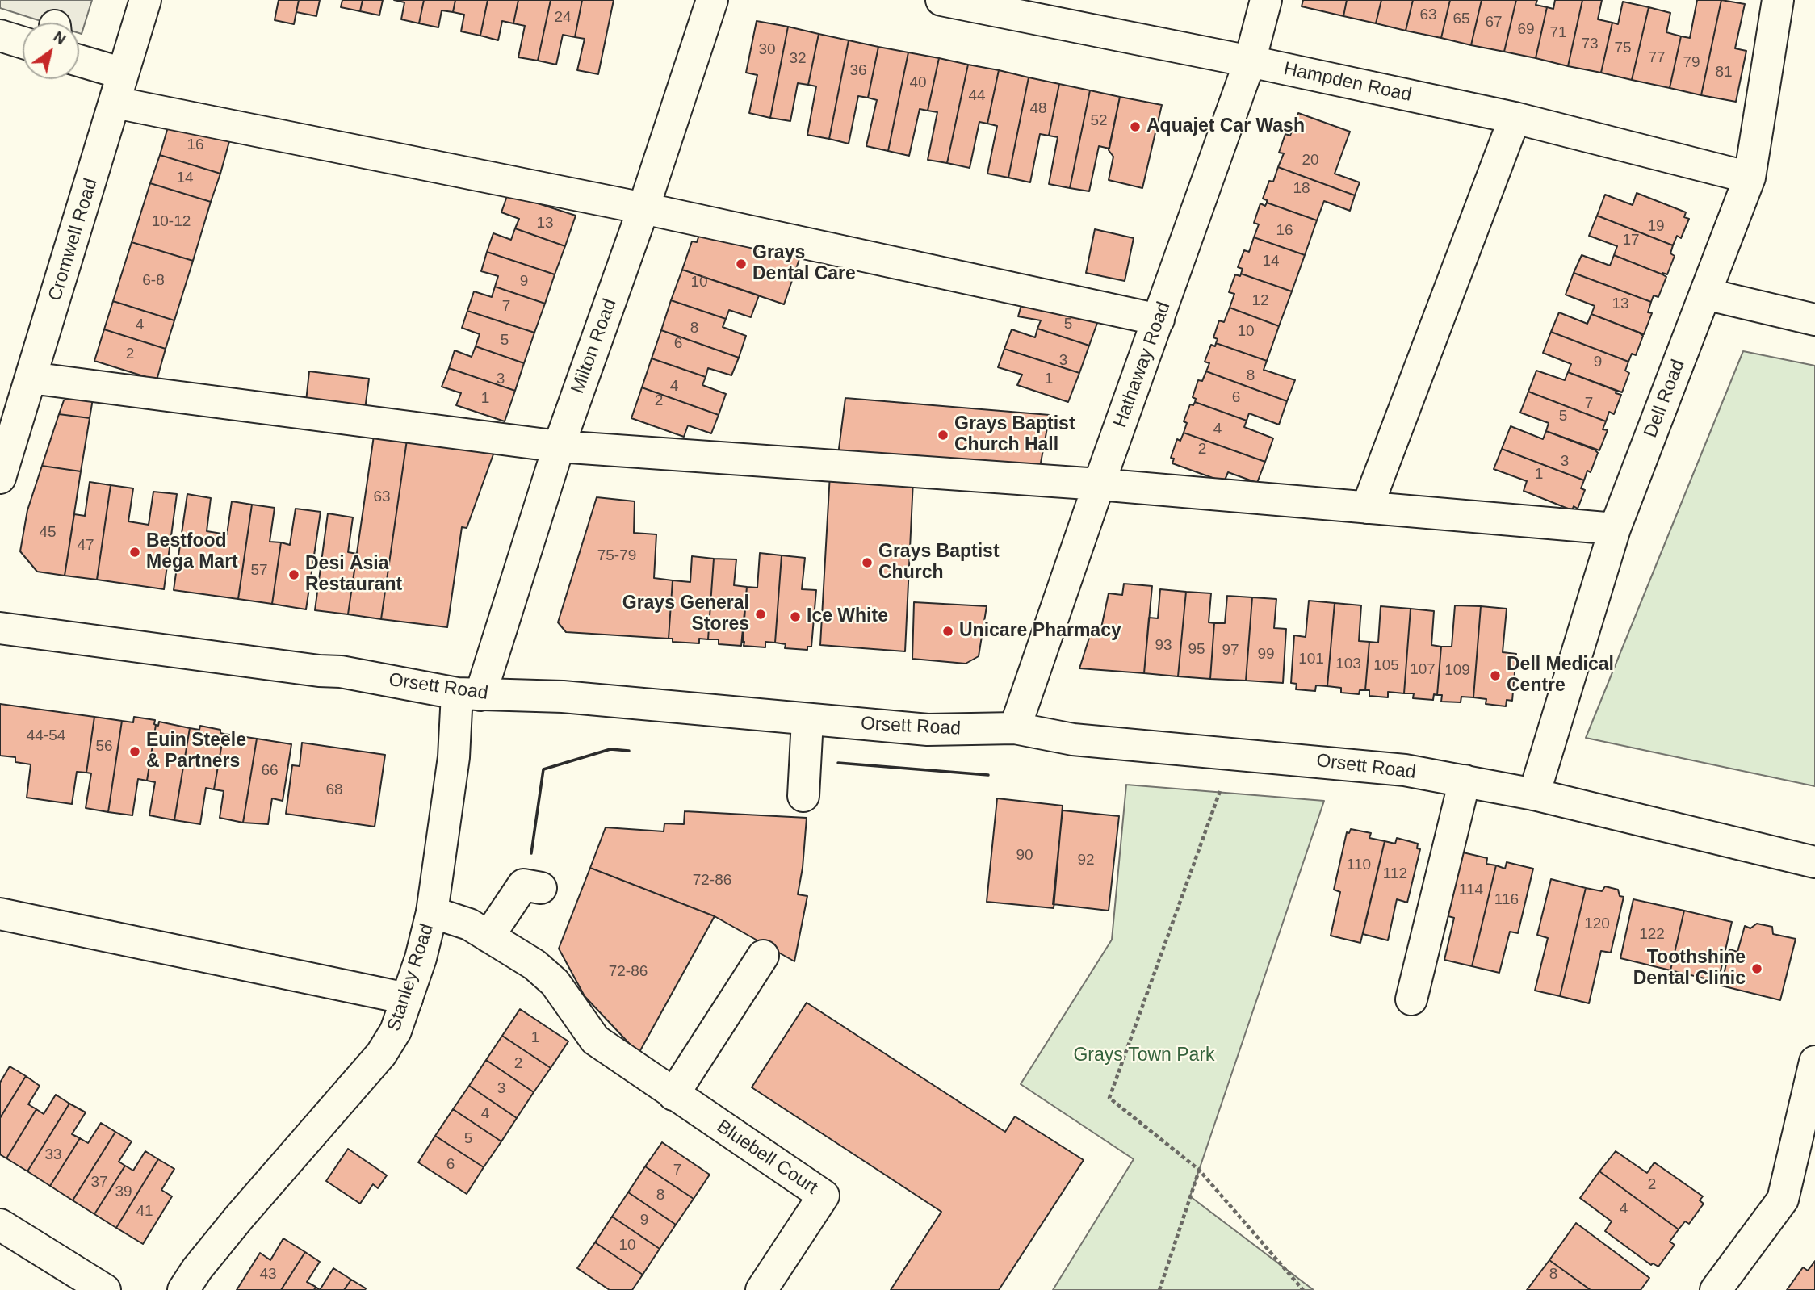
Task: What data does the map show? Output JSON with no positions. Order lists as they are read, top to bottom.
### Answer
{
  "streets": {
    "street": [
      "Hampden Road",
      "Cromwell Road",
      "Milton Road",
      "Hathaway Road",
      "Dell Road",
      "Orsett Road",
      "Stanley Road",
      "Bluebell Court"
    ]
  },
  "crossings": [
    ["Hampden Road", "Hathaway Road"],
    ["Hampden Road", "Dell Road"],
    ["Milton Road", "Orsett Road"],
    ["Milton Road", "Stanley Road"],
    ["Hathaway Road", "Orsett Road"],
    ["Dell Road", "Orsett Road"],
    ["Orsett Road", "Stanley Road"],
    ["Stanley Road", "Bluebell Court"]
  ],
  "parks": ["Grays Town Park"],
  "places": [
    "Aquajet Car Wash",
    "Grays Dental Care",
    "Grays Baptist Church Hall",
    "Bestfood Mega Mart",
    "Grays Baptist Church",
    "Desi Asia Restaurant",
    "Grays General Stores",
    "Ice White",
    "Unicare Pharmacy",
    "Dell Medical Centre",
    "Euin Steele & Partners",
    "Toothshine Dental Clinic"
  ],
  "house_numbers": [
    "63",
    "24",
    "65",
    "67",
    "69",
    "71",
    "73",
    "75",
    "30",
    "77",
    "32",
    "79",
    "36",
    "81",
    "40",
    "44",
    "48",
    "52",
    "16",
    "20",
    "14",
    "18",
    "10-12",
    "13",
    "19",
    "16",
    "17",
    "14",
    "6-8",
    "9",
    "10",
    "12",
    "13",
    "7",
    "5",
    "4",
    "8",
    "10",
    "5",
    "6",
    "2",
    "3",
    "9",
    "8",
    "3",
    "1",
    "4",
    "6",
    "1",
    "2",
    "7",
    "5",
    "4",
    "2",
    "3",
    "1",
    "63",
    "45",
    "47",
    "75-79",
    "57",
    "93",
    "95",
    "97",
    "99",
    "101",
    "103",
    "105",
    "107",
    "109",
    "44-54",
    "56",
    "66",
    "68",
    "90",
    "92",
    "110",
    "112",
    "72-86",
    "114",
    "116",
    "120",
    "122",
    "72-86",
    "1",
    "2",
    "3",
    "4",
    "5",
    "33",
    "6",
    "7",
    "37",
    "2",
    "39",
    "8",
    "4",
    "41",
    "9",
    "10",
    "43",
    "8"
  ],
  "north": "top right"
}
